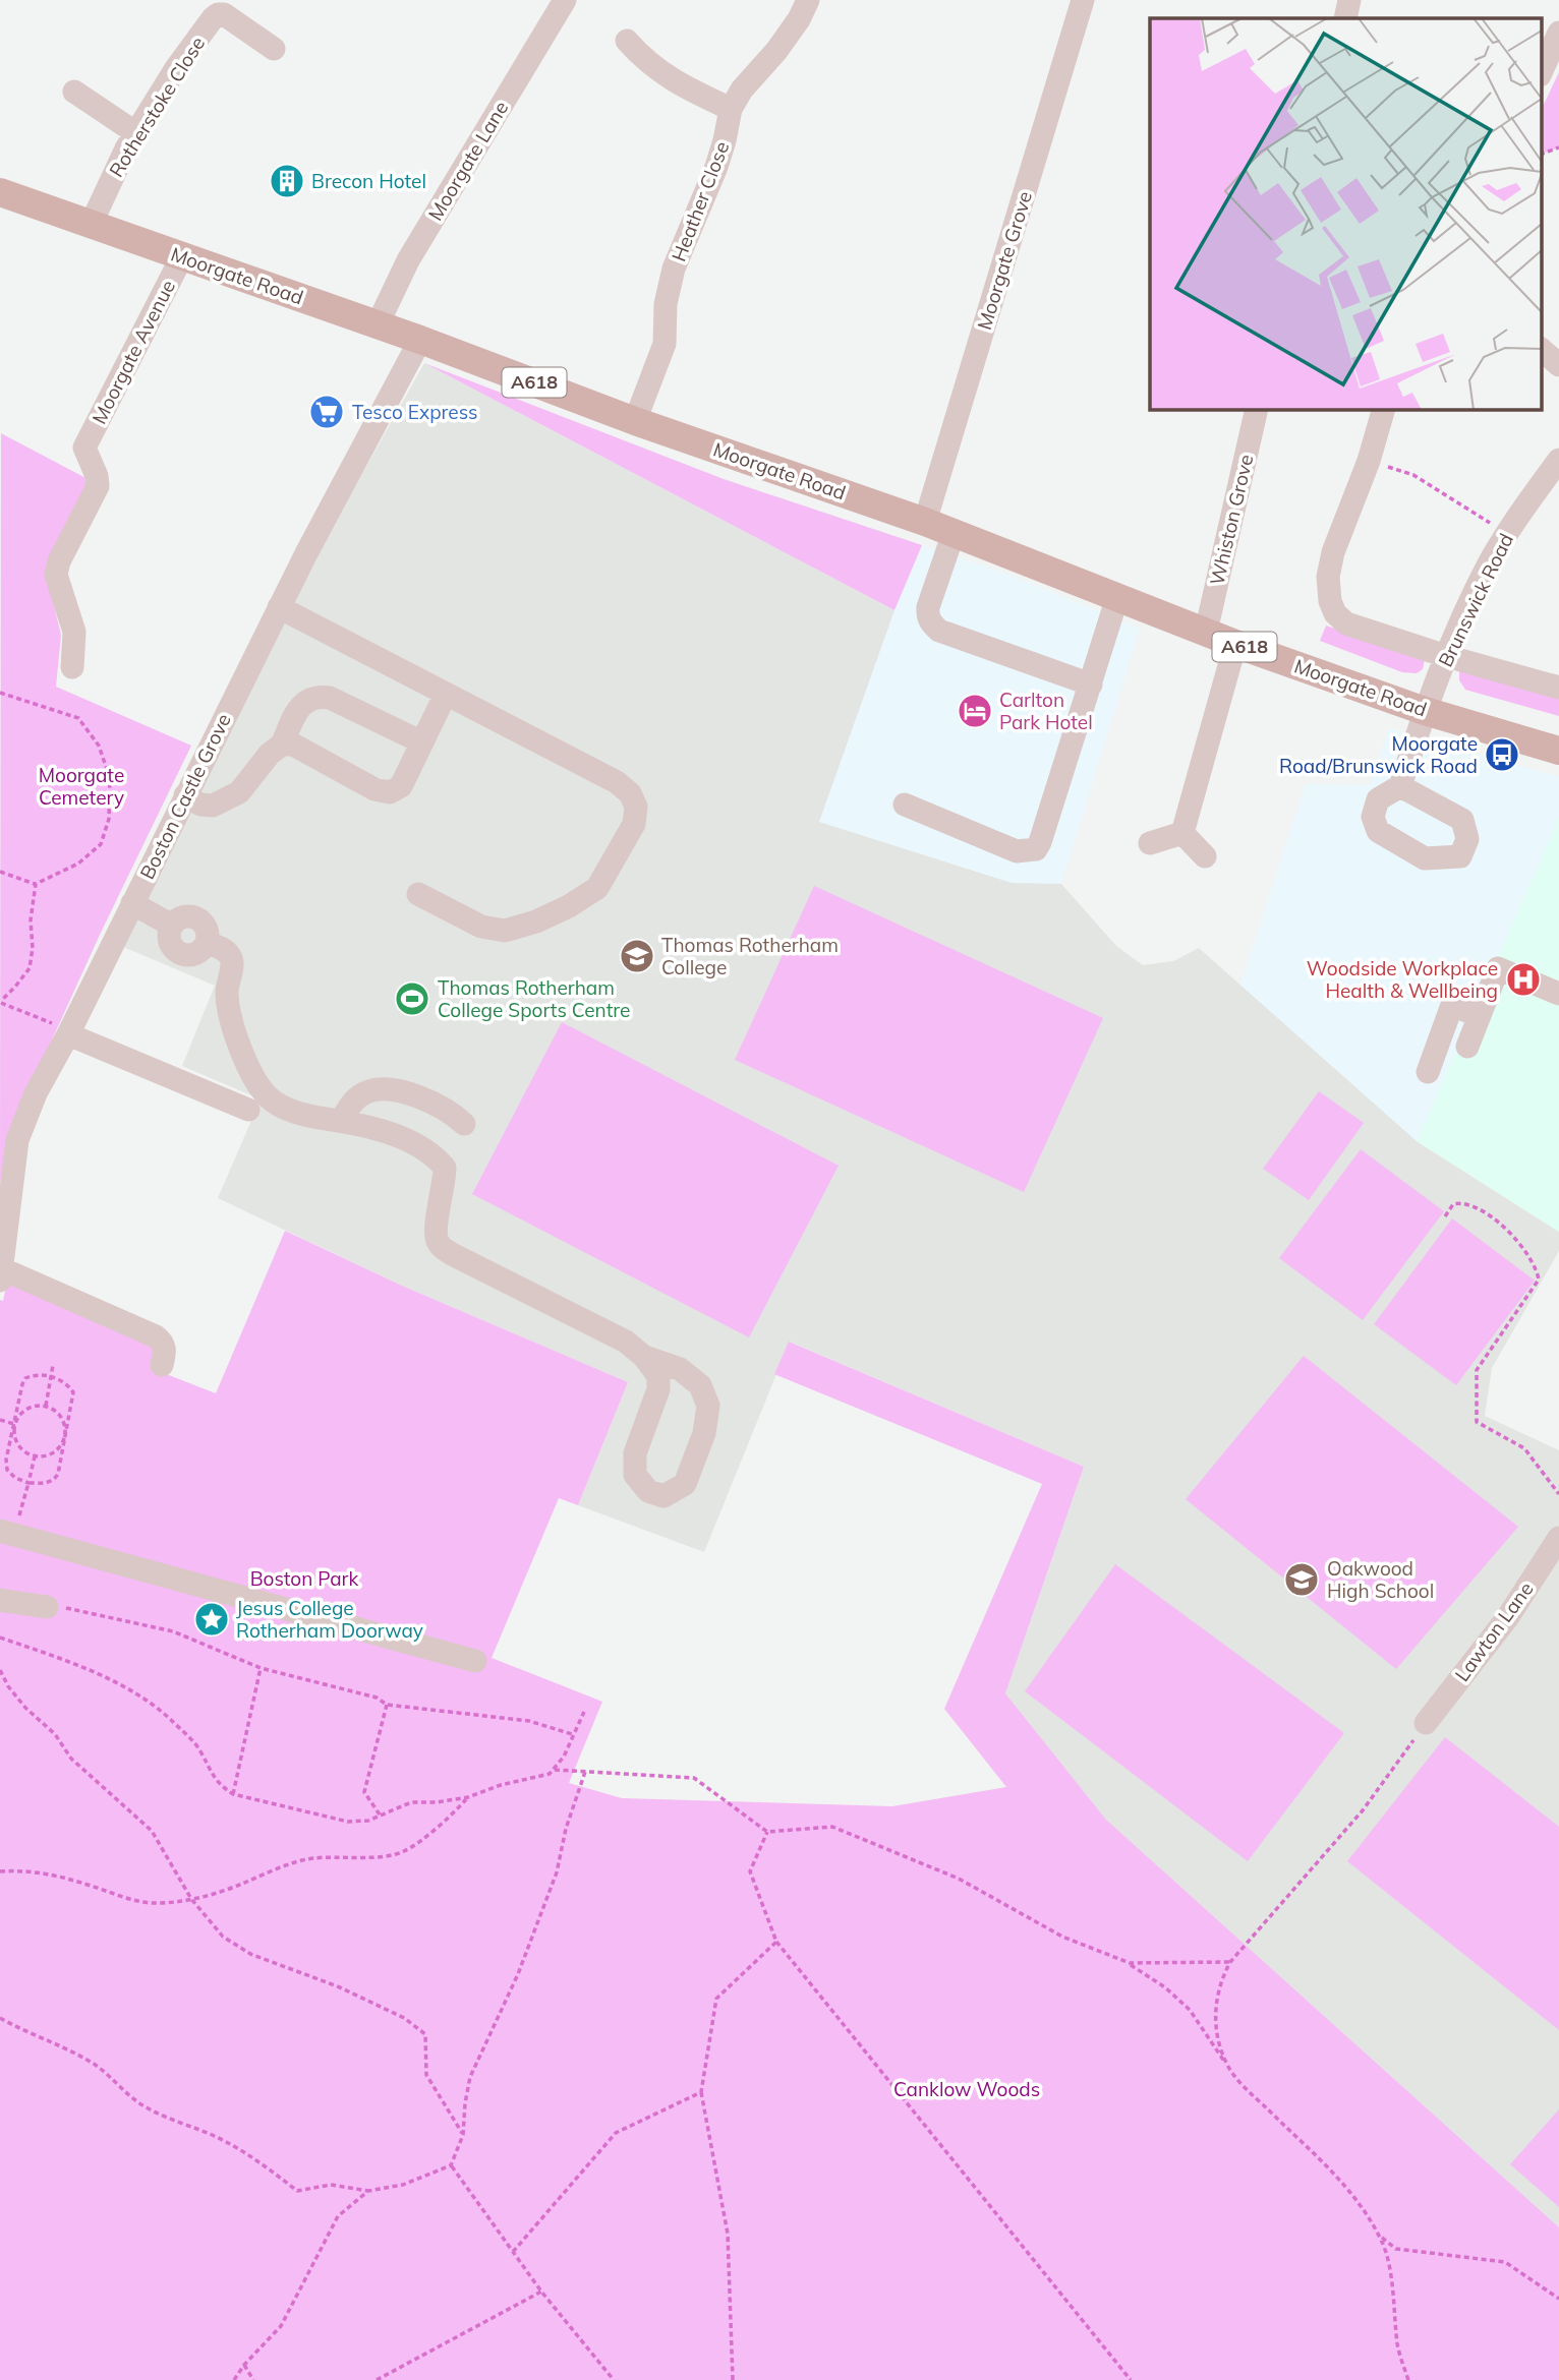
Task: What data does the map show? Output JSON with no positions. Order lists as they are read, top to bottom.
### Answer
{
  "streets": {
    "main road": ["Moorgate Road", "A618"],
    "street": [
      "Rotherstoke Close",
      "Moorgate Lane",
      "Heather Close",
      "Moorgate Grove",
      "Moorgate Avenue",
      "Whiston Grove",
      "Brunswick Road",
      "Boston Castle Grove",
      "Lawton Lane"
    ]
  },
  "crossings": [
    ["Rotherstoke Close", "Moorgate Road"],
    ["Moorgate Lane", "Moorgate Road"],
    ["Heather Close", "Moorgate Road"],
    ["Moorgate Grove", "Moorgate Road"],
    ["Moorgate Road", "Moorgate Avenue"],
    ["Moorgate Road", "Whiston Grove"],
    ["Moorgate Road", "Brunswick Road"],
    ["Moorgate Road", "Boston Castle Grove"]
  ],
  "parks": ["Moorgate Cemetery", "Boston Park", "Canklow Woods"],
  "places": {
    "building": ["Brecon Hotel"],
    "supermarket": ["Tesco Express"],
    "hotel": ["Carlton Park Hotel"],
    "bus stop": ["Moorgate Road/Brunswick Road"],
    "school or university": ["Thomas Rotherham College", "Oakwood High School"],
    "hospital": ["Woodside Workplace Health & Wellbeing"],
    "sports": ["Thomas Rotherham College Sports Centre"],
    "place": ["Jesus College Rotherham Doorway"]
  }
}
